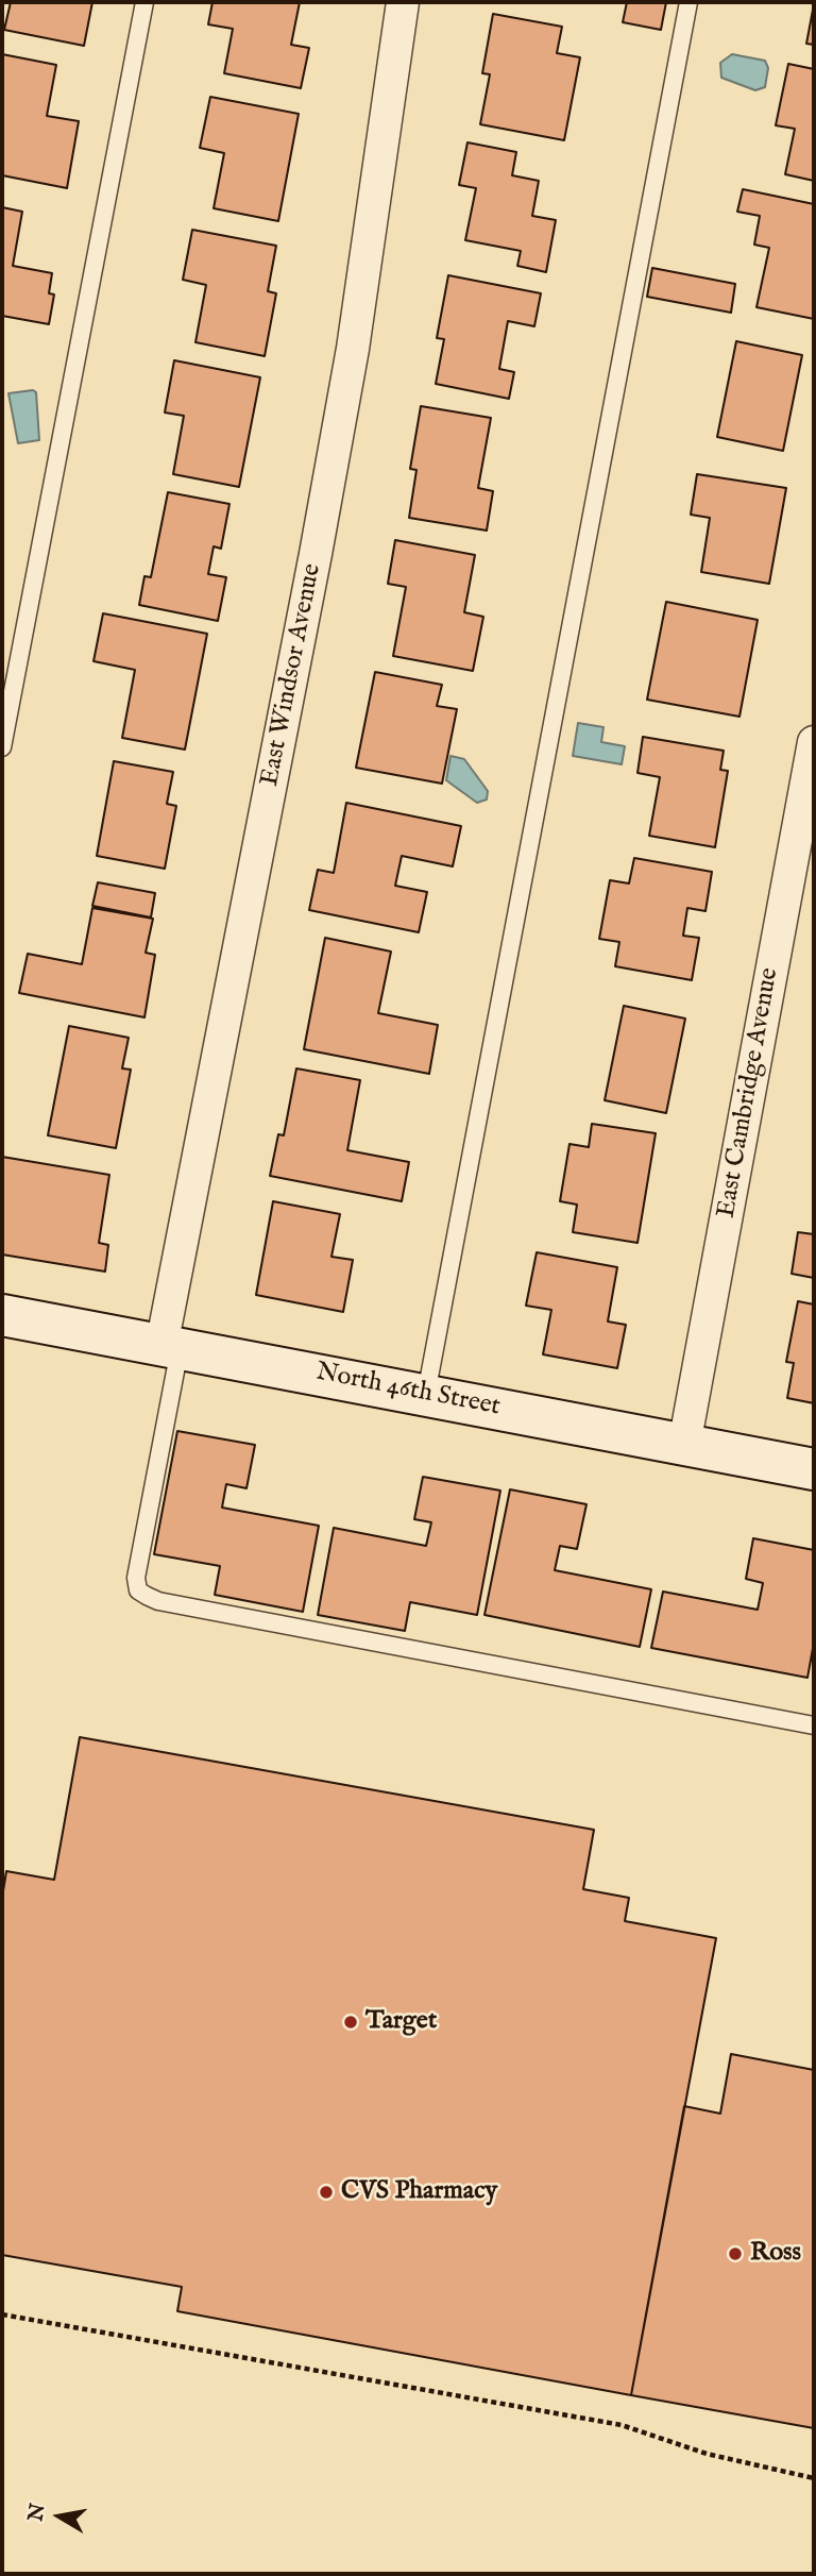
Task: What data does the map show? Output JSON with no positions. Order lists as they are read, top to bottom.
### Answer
{
  "streets": {
    "street": ["East Windsor Avenue", "East Cambridge Avenue", "North 46th Street"]
  },
  "crossings": [
    ["East Windsor Avenue", "North 46th Street"],
    ["East Cambridge Avenue", "North 46th Street"]
  ],
  "places": ["Target", "CVS Pharmacy", "Ross"],
  "north": "left"
}
